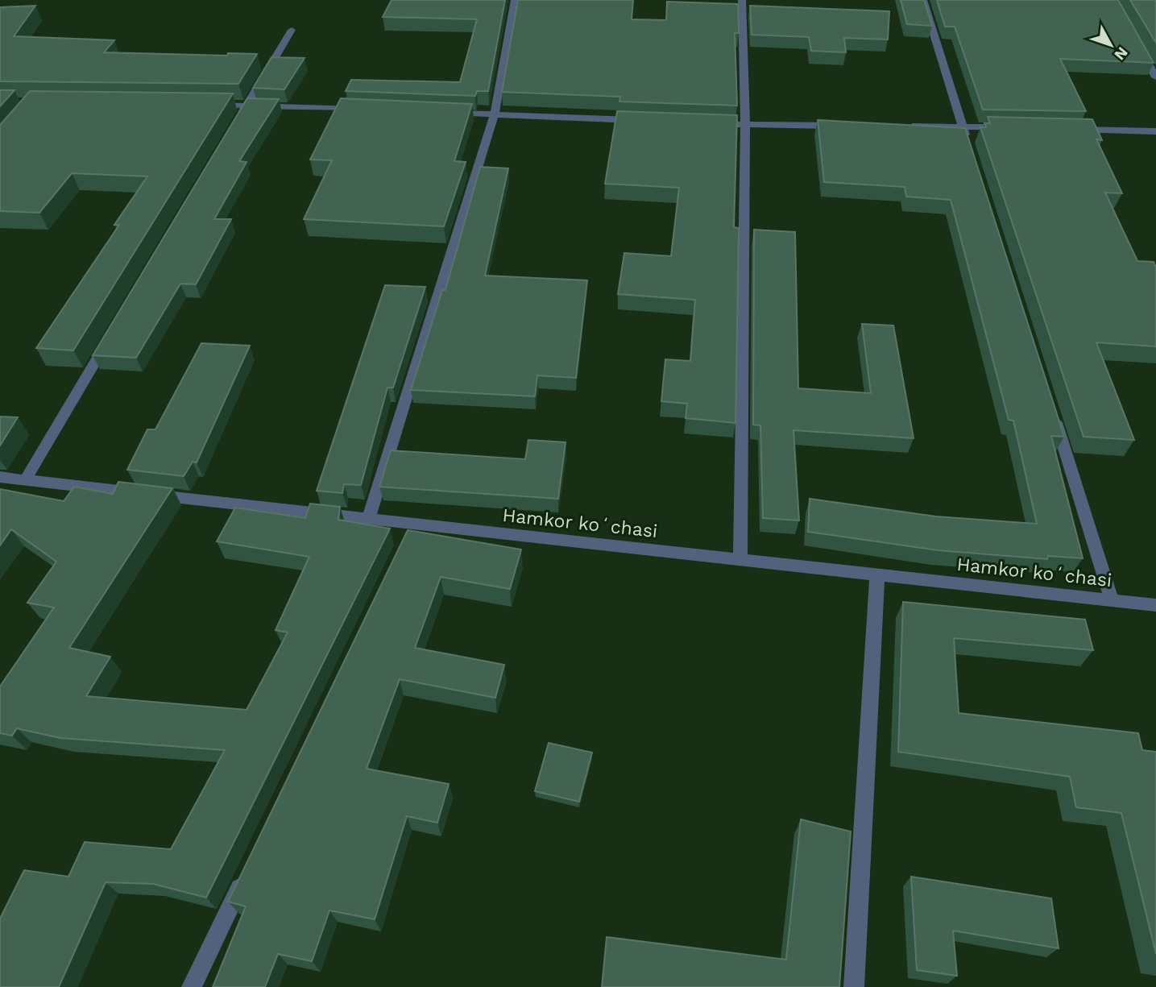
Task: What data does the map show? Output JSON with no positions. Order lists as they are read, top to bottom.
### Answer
{
  "streets": {
    "street": ["Hamkor koʻchasi"]
  },
  "north": "bottom right"
}
